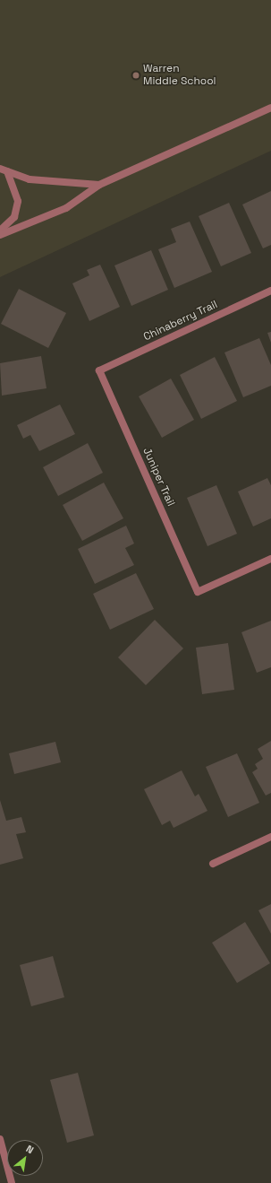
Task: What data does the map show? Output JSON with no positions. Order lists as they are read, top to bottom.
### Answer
{
  "streets": {
    "street": ["Chinaberry Trail", "Juniper Trail"]
  },
  "crossings": [
    ["Chinaberry Trail", "Juniper Trail"]
  ],
  "places": ["Warren Middle School"],
  "north": "top right"
}
